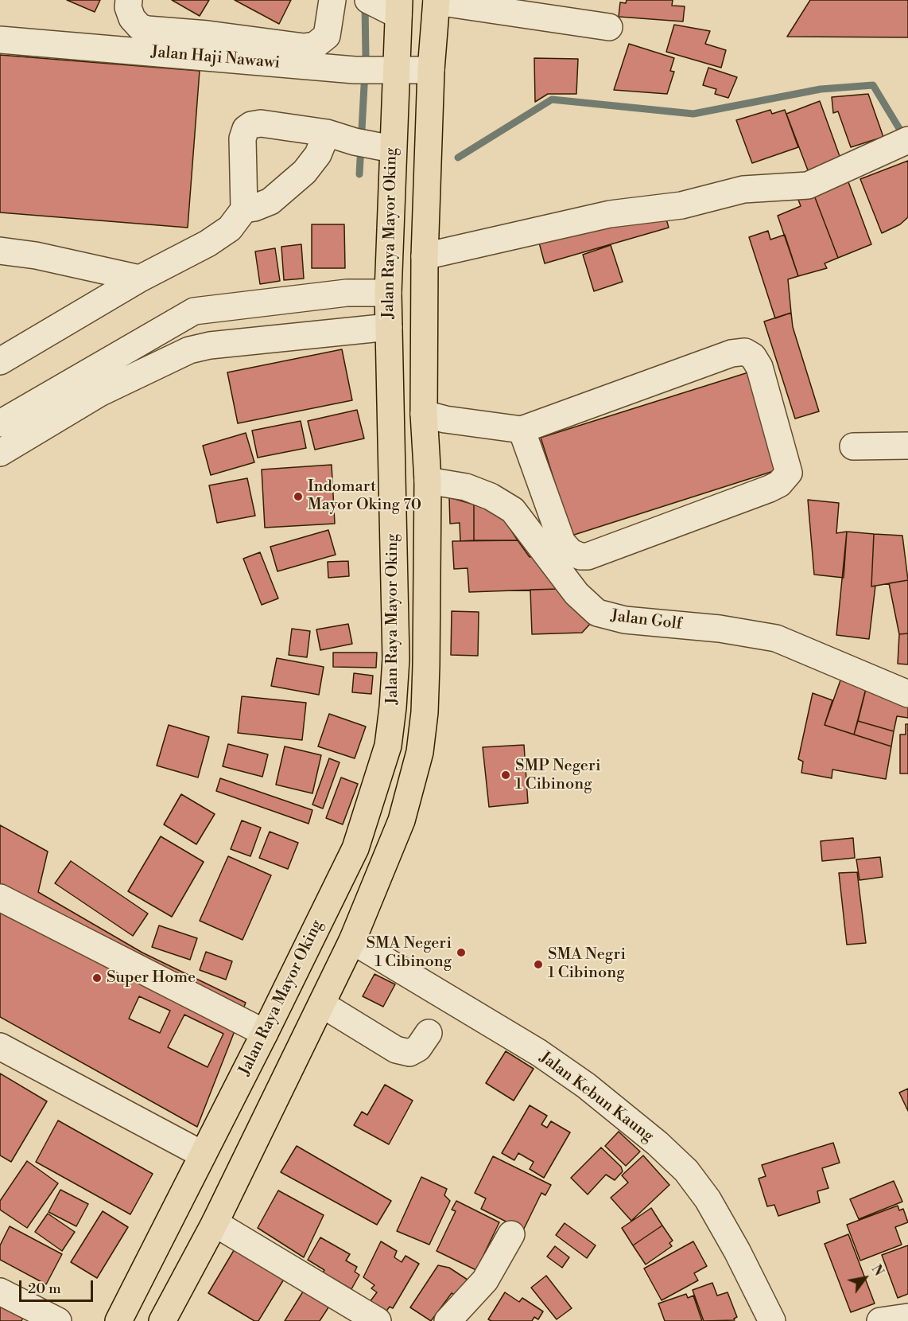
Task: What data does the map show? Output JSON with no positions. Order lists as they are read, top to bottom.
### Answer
{
  "streets": {
    "main road": ["Jalan Raya Mayor Oking"],
    "street": ["Jalan Haji Nawawi", "Jalan Golf", "Jalan Kebun Kaung"]
  },
  "crossings": [
    ["Jalan Haji Nawawi", "Jalan Raya Mayor Oking"],
    ["Jalan Raya Mayor Oking", "Jalan Golf"],
    ["Jalan Raya Mayor Oking", "Jalan Kebun Kaung"]
  ],
  "places": [
    "Indomart Mayor Oking 70",
    "SMP Negeri 1 Cibinong",
    "SMA Negeri 1 Cibinong",
    "SMA Negri 1 Cibinong",
    "Super Home"
  ],
  "scale_bar": "20 m",
  "north": "top right"
}
